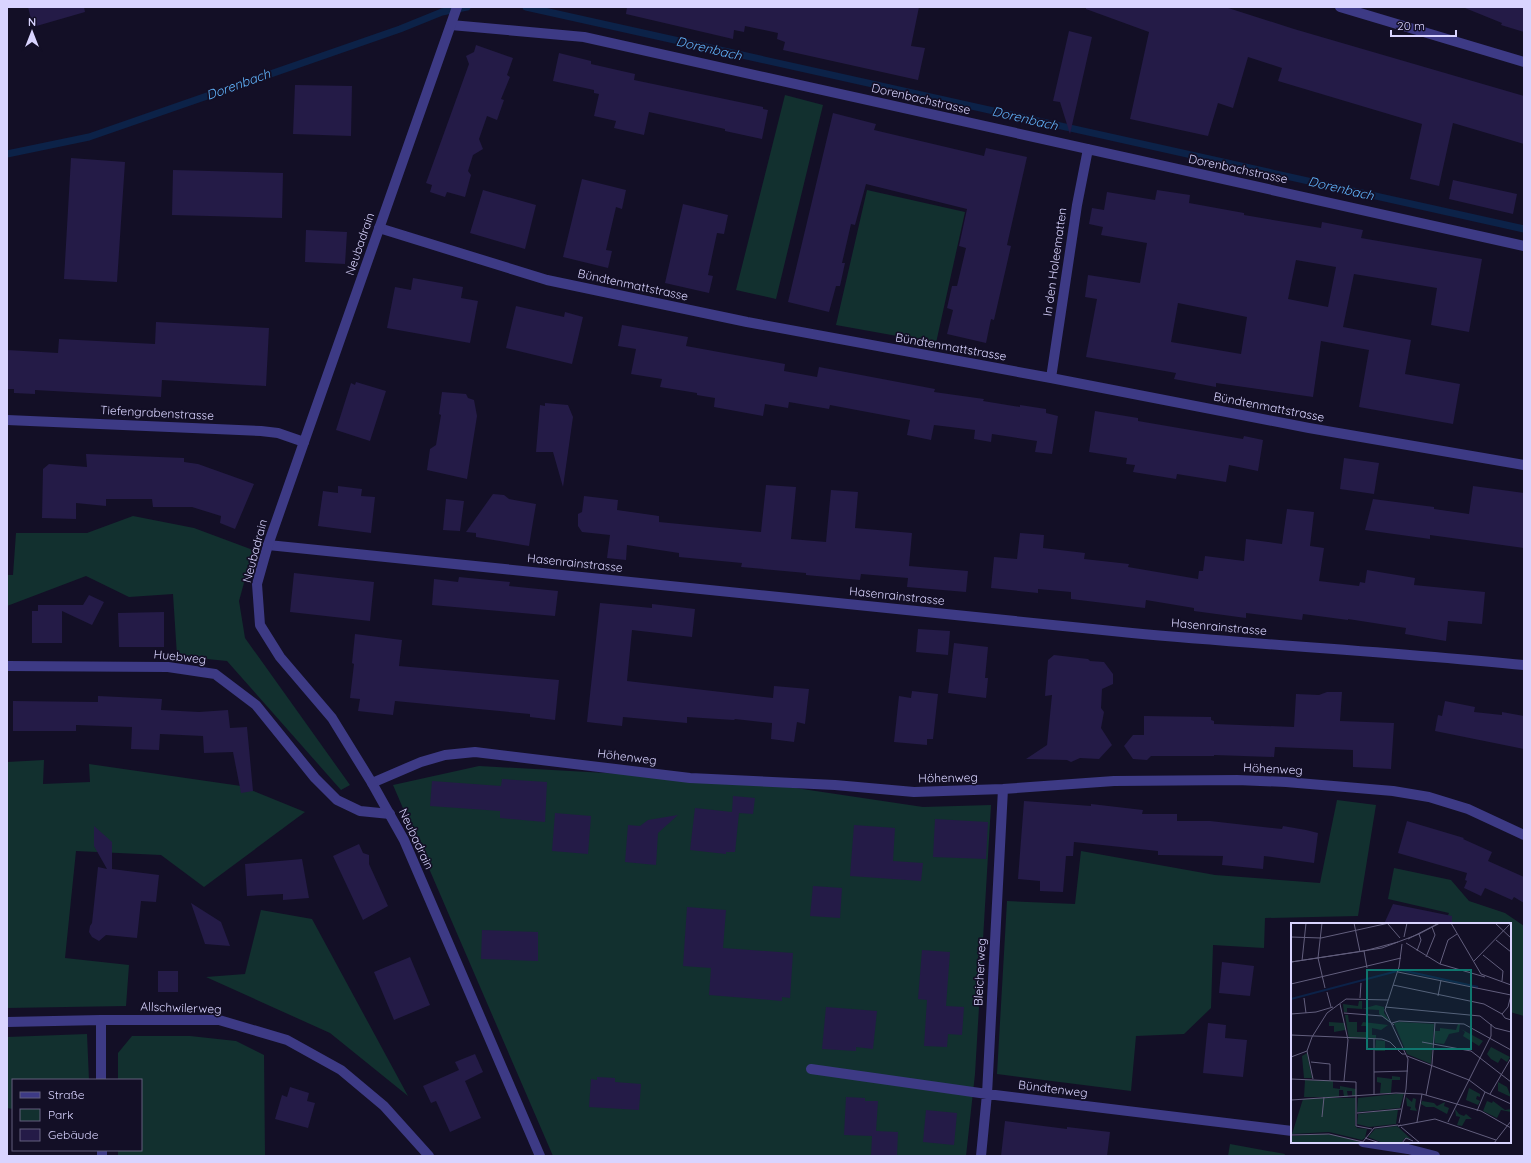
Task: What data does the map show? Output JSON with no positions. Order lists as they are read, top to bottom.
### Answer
{
  "streets": {
    "street": [
      "Dorenbachstrasse",
      "Neubadrain",
      "In den Holeematten",
      "Bündtenmattstrasse",
      "Tiefengrabenstrasse",
      "Hasenrainstrasse",
      "Huebweg",
      "Höhenweg",
      "Bleicherweg",
      "Allschwilerweg",
      "Bündtenweg"
    ]
  },
  "crossings": [
    ["Dorenbachstrasse", "Neubadrain"],
    ["Dorenbachstrasse", "In den Holeematten"],
    ["Neubadrain", "Bündtenmattstrasse"],
    ["Neubadrain", "Tiefengrabenstrasse"],
    ["Neubadrain", "Hasenrainstrasse"],
    ["Neubadrain", "Huebweg"],
    ["Neubadrain", "Höhenweg"],
    ["In den Holeematten", "Bündtenmattstrasse"],
    ["Höhenweg", "Bleicherweg"],
    ["Bleicherweg", "Bündtenweg"]
  ],
  "water": ["Dorenbach"],
  "legend": ["Straße", "Park", "Gebäude"],
  "scale_bar": "20 m",
  "north": "top"
}
